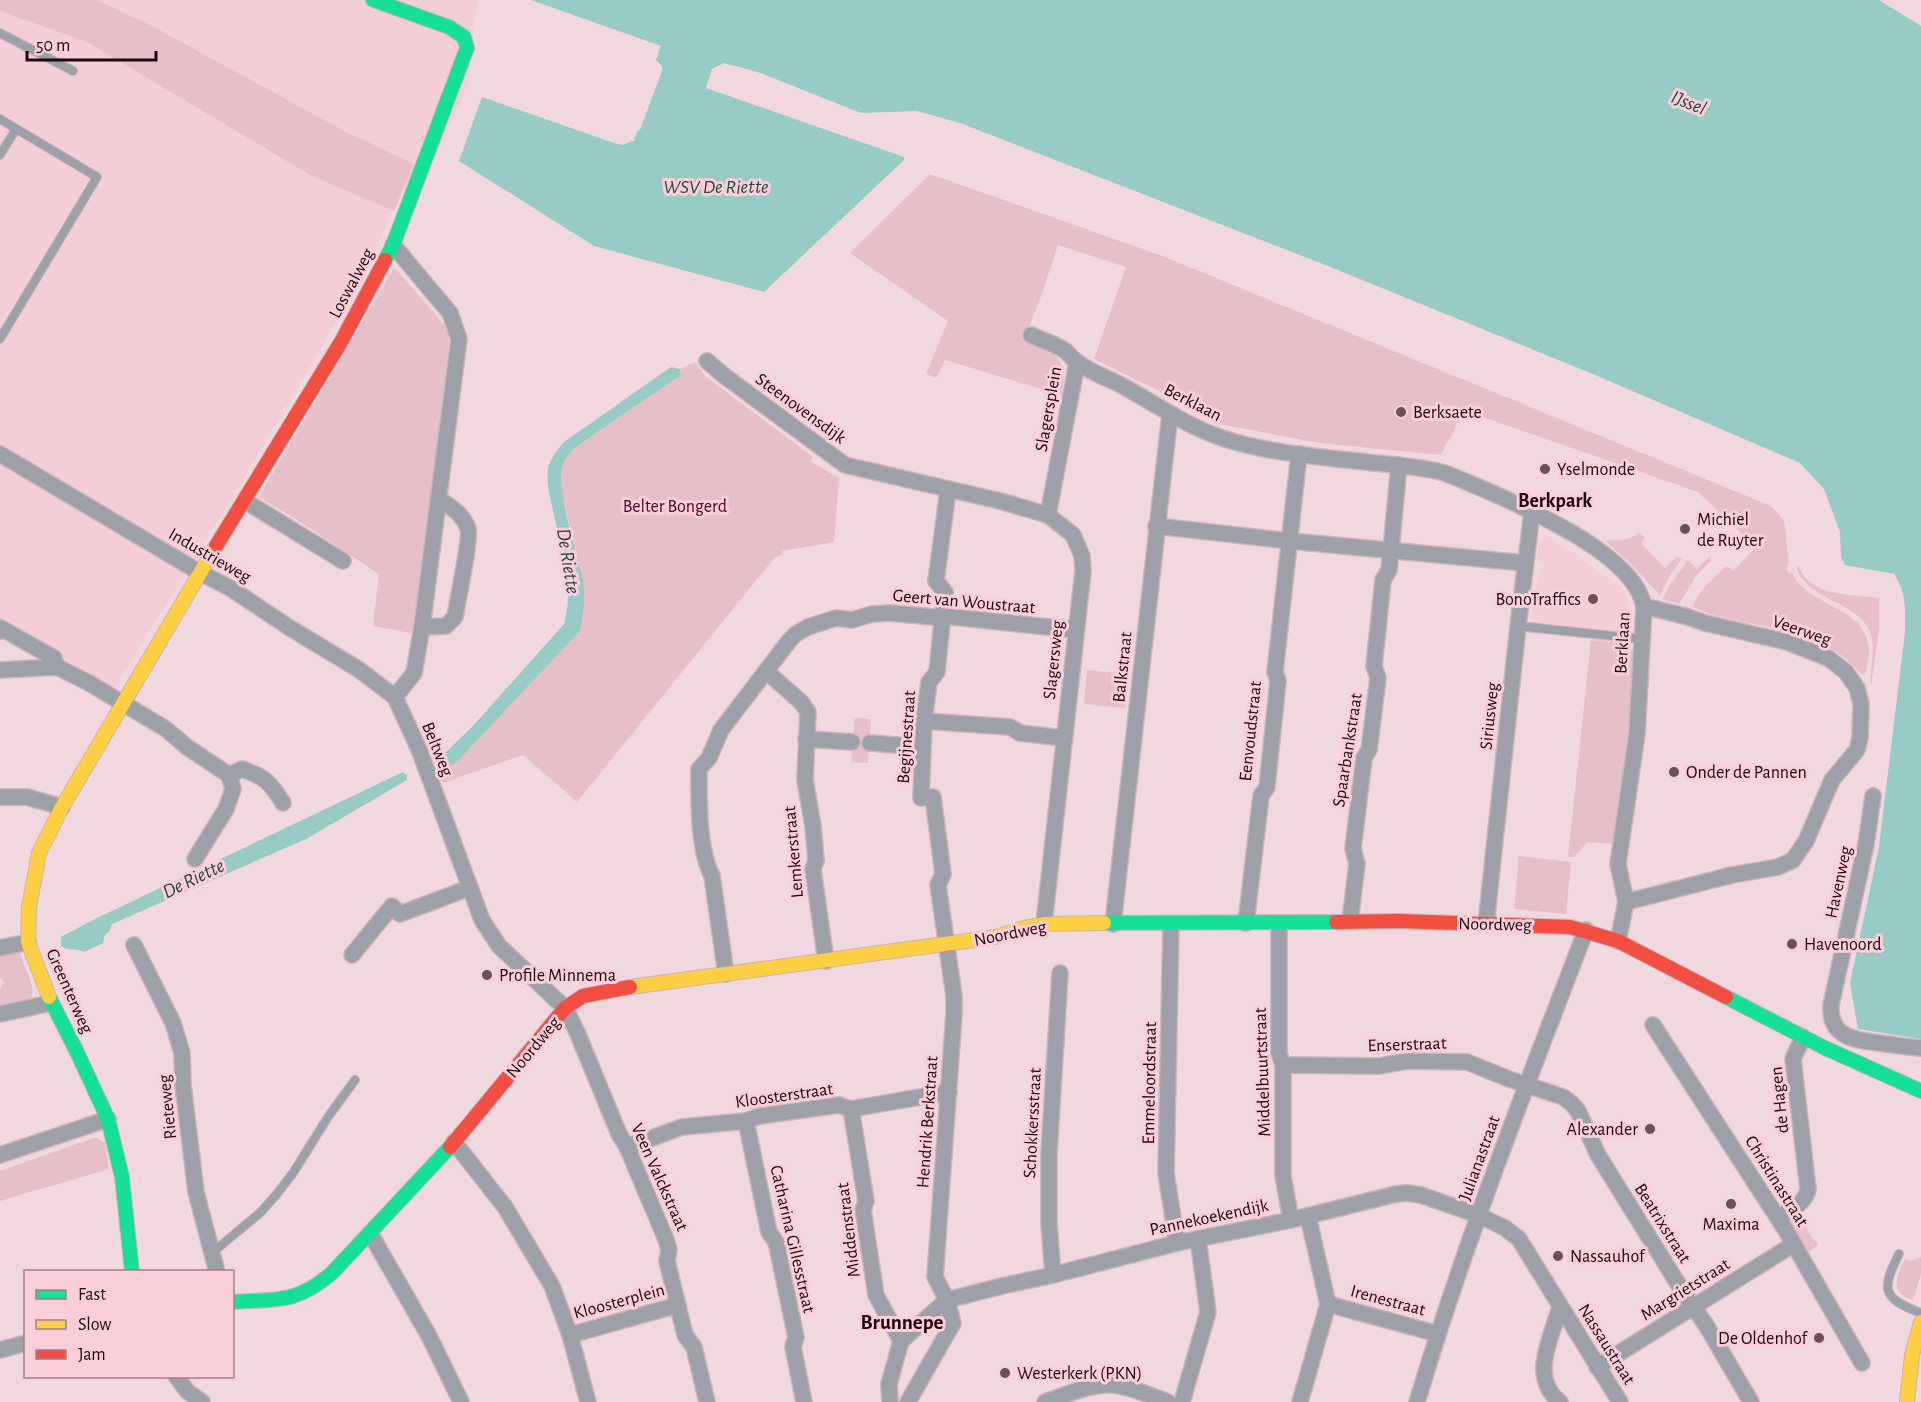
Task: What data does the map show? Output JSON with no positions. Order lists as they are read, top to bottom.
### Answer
{
  "streets": {
    "street": [
      "Loswalweg",
      "Berklaan",
      "Steenovensdijk",
      "Slagersplein",
      "Industrieweg",
      "Geert van Woustraat",
      "Veerweg",
      "Slagersweg",
      "Balkstraat",
      "Siriusweg",
      "Eenvoudstraat",
      "Begijnestraat",
      "Beltweg",
      "Spaarbankstraat",
      "Lemkerstraat",
      "Havenweg",
      "Noordweg",
      "Greenterweg",
      "Enserstraat",
      "Middelbuurtstraat",
      "Emmeloordstraat",
      "Kloosterstraat",
      "de Hagen",
      "Rieteweg",
      "Hendrik Berkstraat",
      "Schokkersstraat",
      "Julianastraat",
      "Veen Valckstraat",
      "Christinastraat",
      "Pannekoekendijk",
      "Beatrixstraat",
      "Middenstraat",
      "Catharina Gillesstraat",
      "Margrietstraat",
      "Irenestraat",
      "Kloosterplein",
      "Nassaustraat"
    ]
  },
  "crossings": [
    ["Loswalweg", "Industrieweg"],
    ["Loswalweg", "Greenterweg"],
    ["Berklaan", "Slagersplein"],
    ["Berklaan", "Veerweg"],
    ["Berklaan", "Balkstraat"],
    ["Berklaan", "Siriusweg"],
    ["Steenovensdijk", "Slagersweg"],
    ["Steenovensdijk", "Begijnestraat"],
    ["Slagersplein", "Slagersweg"],
    ["Industrieweg", "Beltweg"],
    ["Industrieweg", "Greenterweg"],
    ["Geert van Woustraat", "Slagersweg"],
    ["Geert van Woustraat", "Begijnestraat"],
    ["Geert van Woustraat", "Lemkerstraat"],
    ["Geert van Woustraat", "Noordweg"],
    ["Slagersweg", "Begijnestraat"],
    ["Slagersweg", "Noordweg"],
    ["Balkstraat", "Noordweg"],
    ["Siriusweg", "Noordweg"],
    ["Eenvoudstraat", "Noordweg"],
    ["Begijnestraat", "Noordweg"],
    ["Begijnestraat", "Hendrik Berkstraat"],
    ["Beltweg", "Noordweg"],
    ["Beltweg", "Veen Valckstraat"],
    ["Spaarbankstraat", "Noordweg"],
    ["Lemkerstraat", "Noordweg"],
    ["Noordweg", "Middelbuurtstraat"],
    ["Noordweg", "Emmeloordstraat"],
    ["Noordweg", "de Hagen"],
    ["Noordweg", "Hendrik Berkstraat"],
    ["Noordweg", "Julianastraat"],
    ["Noordweg", "Veen Valckstraat"],
    ["Enserstraat", "Middelbuurtstraat"],
    ["Enserstraat", "Julianastraat"],
    ["Enserstraat", "Beatrixstraat"],
    ["Middelbuurtstraat", "Pannekoekendijk"],
    ["Emmeloordstraat", "Pannekoekendijk"],
    ["Kloosterstraat", "Hendrik Berkstraat"],
    ["Kloosterstraat", "Veen Valckstraat"],
    ["Kloosterstraat", "Middenstraat"],
    ["Kloosterstraat", "Catharina Gillesstraat"],
    ["de Hagen", "Christinastraat"],
    ["Hendrik Berkstraat", "Pannekoekendijk"],
    ["Schokkersstraat", "Pannekoekendijk"],
    ["Julianastraat", "Pannekoekendijk"],
    ["Julianastraat", "Beatrixstraat"],
    ["Julianastraat", "Irenestraat"],
    ["Julianastraat", "Nassaustraat"],
    ["Veen Valckstraat", "Kloosterplein"],
    ["Christinastraat", "Margrietstraat"],
    ["Pannekoekendijk", "Nassaustraat"],
    ["Beatrixstraat", "Margrietstraat"],
    ["Margrietstraat", "Nassaustraat"]
  ],
  "districts": ["Berkpark", "Brunnepe"],
  "water": ["IJssel", "WSV De Riette", "De Riette"],
  "parks": ["Belter Bongerd"],
  "places": [
    "Berksaete",
    "Yselmonde",
    "Michiel de Ruyter",
    "BonoTraffics",
    "Onder de Pannen",
    "Havenoord",
    "Profile Minnema",
    "Alexander",
    "Maxima",
    "Nassauhof",
    "De Oldenhof",
    "Westerkerk (PKN)"
  ],
  "legend": ["Fast", "Slow", "Jam"],
  "scale_bar": "50 m"
}
